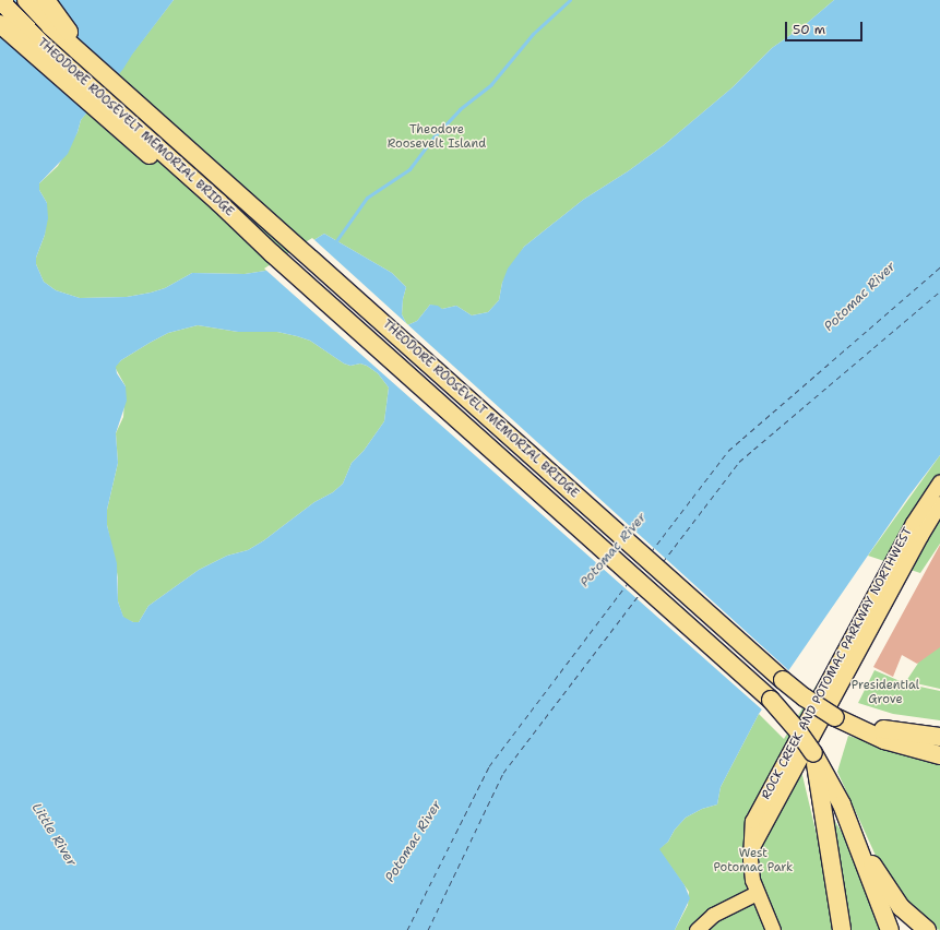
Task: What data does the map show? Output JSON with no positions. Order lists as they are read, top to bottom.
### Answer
{
  "streets": {
    "highway": ["THEODORE ROOSEVELT MEMORIAL BRIDGE"],
    "main road": ["ROCK CREEK AND POTOMAC PARKWAY NORTHWEST"]
  },
  "water": ["Potomac River", "Little River"],
  "parks": ["Theodore Roosevelt Island", "Presidential Grove", "West Potomac Park"],
  "scale_bar": "50 m"
}
